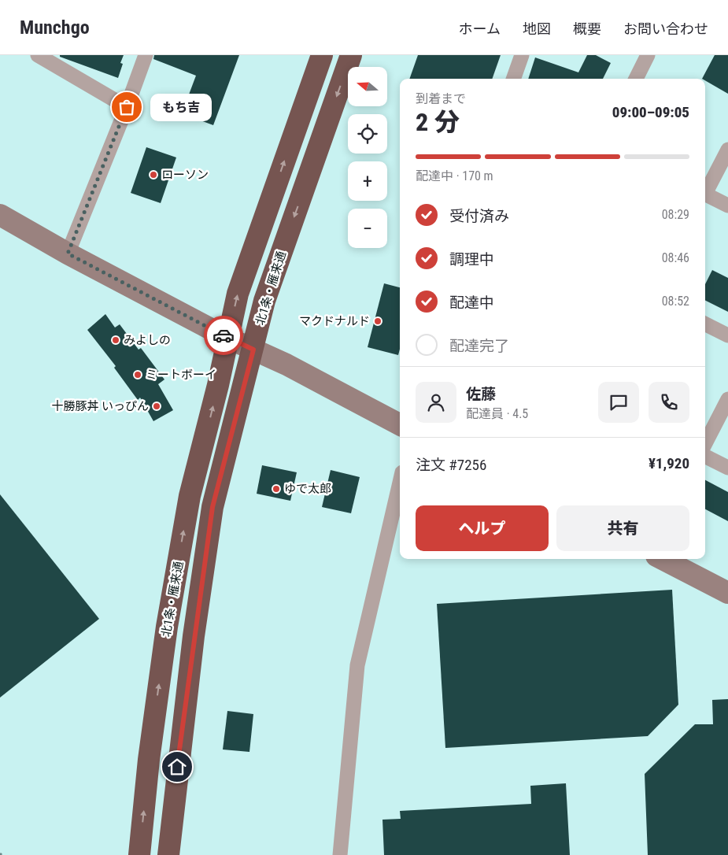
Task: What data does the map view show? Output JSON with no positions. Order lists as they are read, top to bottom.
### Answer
{
  "streets": {
    "highway": ["北1条・雁来通"]
  },
  "places": [
    "もち吉",
    "ローソン",
    "マクドナルド",
    "みよしの",
    "ミートボーイ",
    "十勝豚丼 いっぴん",
    "ゆで太郎"
  ],
  "north": "left",
  "page": {
    "header": "Munchgo",
    "nav": [
      "ホーム",
      "地図",
      "概要",
      "お問い合わせ"
    ],
    "map_buttons": ["+", "−"],
    "heading": ["2 分", "到着まで", "09:00–09:05"],
    "panel": [
      "佐藤",
      "配達員 · 4.5",
      "注文 #7256",
      "¥1,920"
    ],
    "bubble": "もち吉",
    "bar": "配達中 · 170 m",
    "list": [
      ["受付済み", "08:29"],
      ["調理中", "08:46"],
      ["配達中", "08:52"],
      "配達完了"
    ],
    "buttons": ["ヘルプ", "共有"]
  }
}
